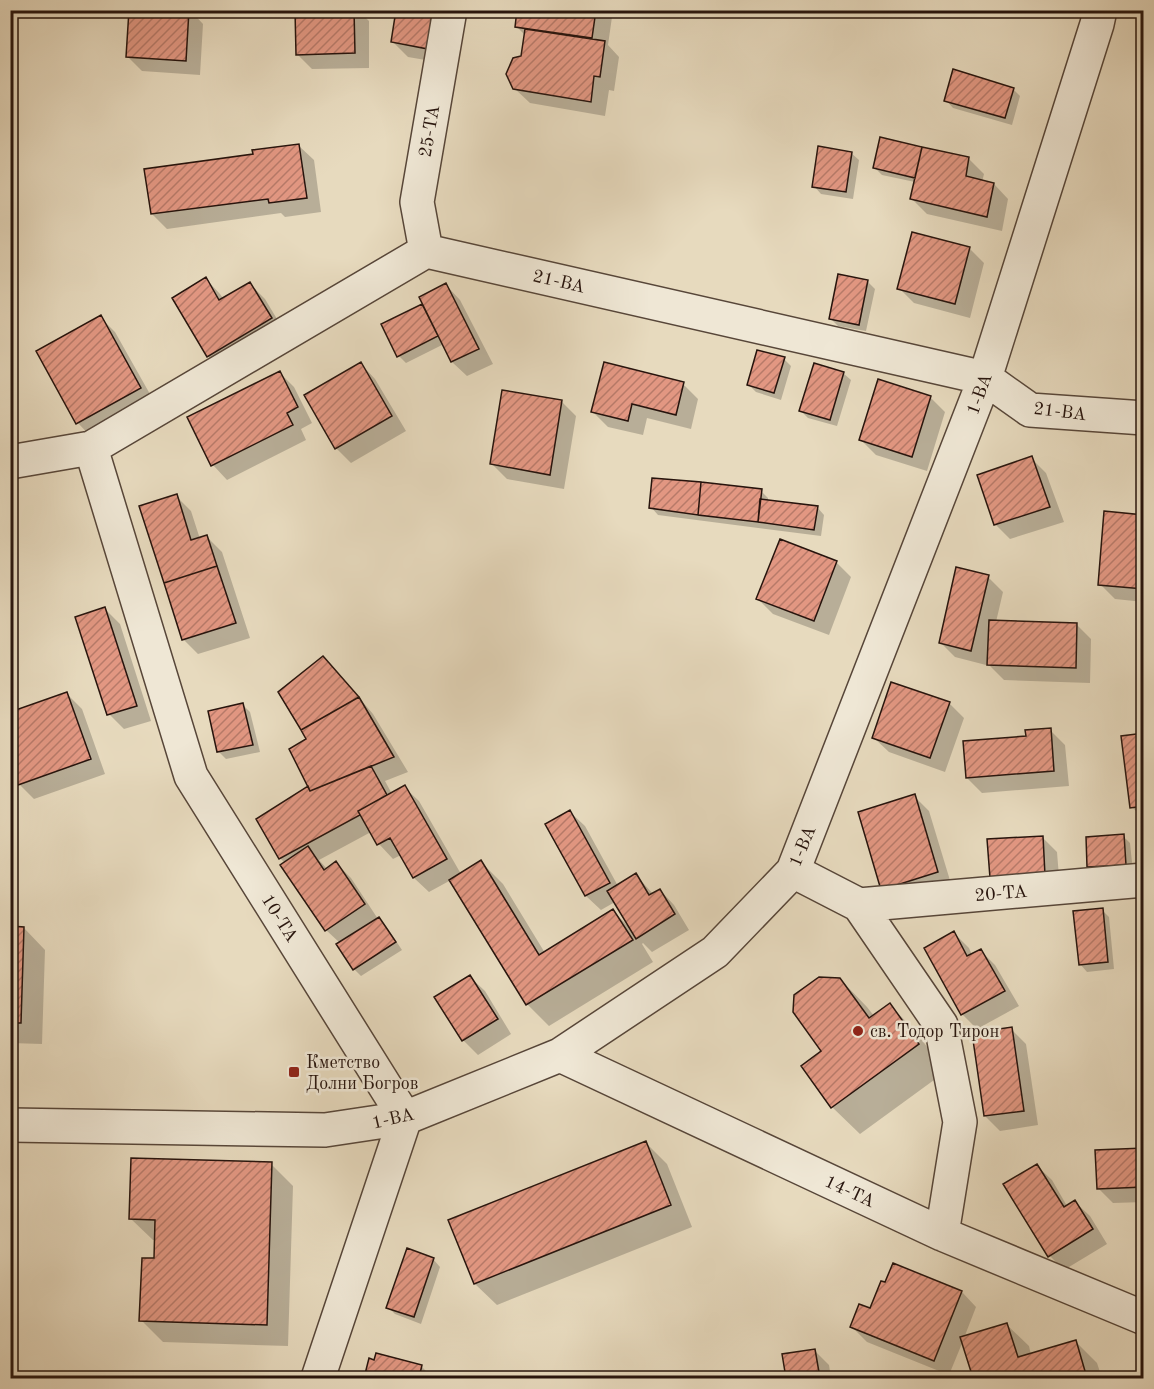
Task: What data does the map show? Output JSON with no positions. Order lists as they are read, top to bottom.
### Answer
{
  "streets": {
    "street": [
      "25-ТА",
      "21-ВА",
      "1-ВА",
      "20-ТА",
      "10-ТА",
      "14-ТА"
    ]
  },
  "crossings": [
    ["25-ТА", "21-ВА"],
    ["21-ВА", "1-ВА"],
    ["1-ВА", "10-ТА"],
    ["1-ВА", "14-ТА"]
  ],
  "places": {
    "other": ["св. Тодор Тирон"],
    "transit": ["Кметство Долни Богров"]
  }
}
